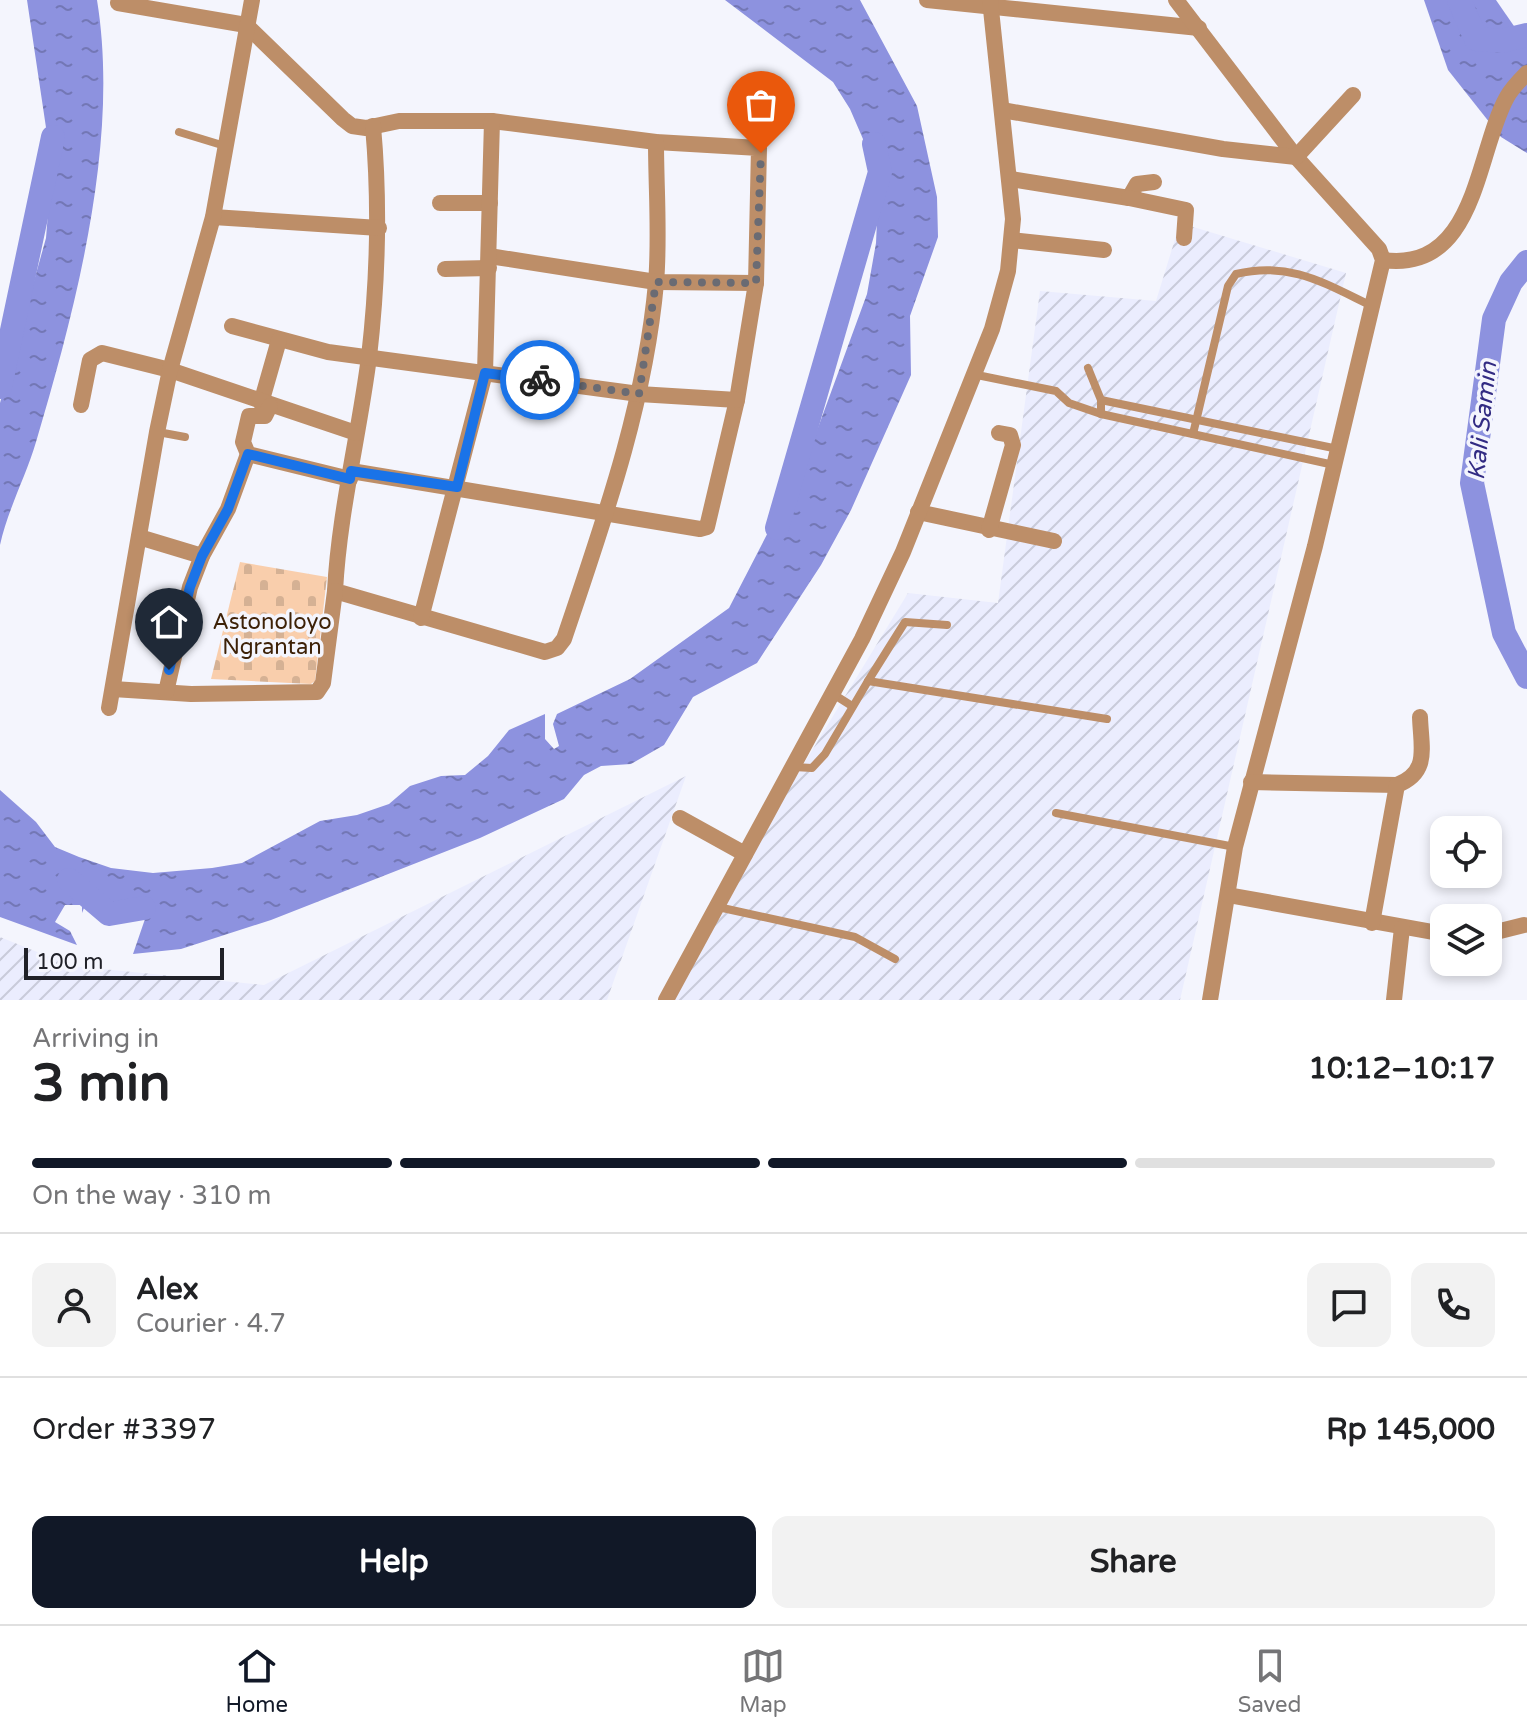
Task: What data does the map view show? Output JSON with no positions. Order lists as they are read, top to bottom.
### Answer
{
  "water": ["Kali Samin"],
  "parks": ["Astonoloyo Ngrantan"],
  "scale_bar": "100 m",
  "page": {
    "scale": "100 m",
    "heading": ["3 min", "Arriving in", "10:12–10:17"],
    "panel": [
      "Alex",
      "Courier · 4.7",
      "Order #3397",
      "Rp 145,000"
    ],
    "bar": "On the way · 310 m",
    "buttons": ["Help", "Share"],
    "tabs": ["Home", "Map", "Saved"]
  }
}
